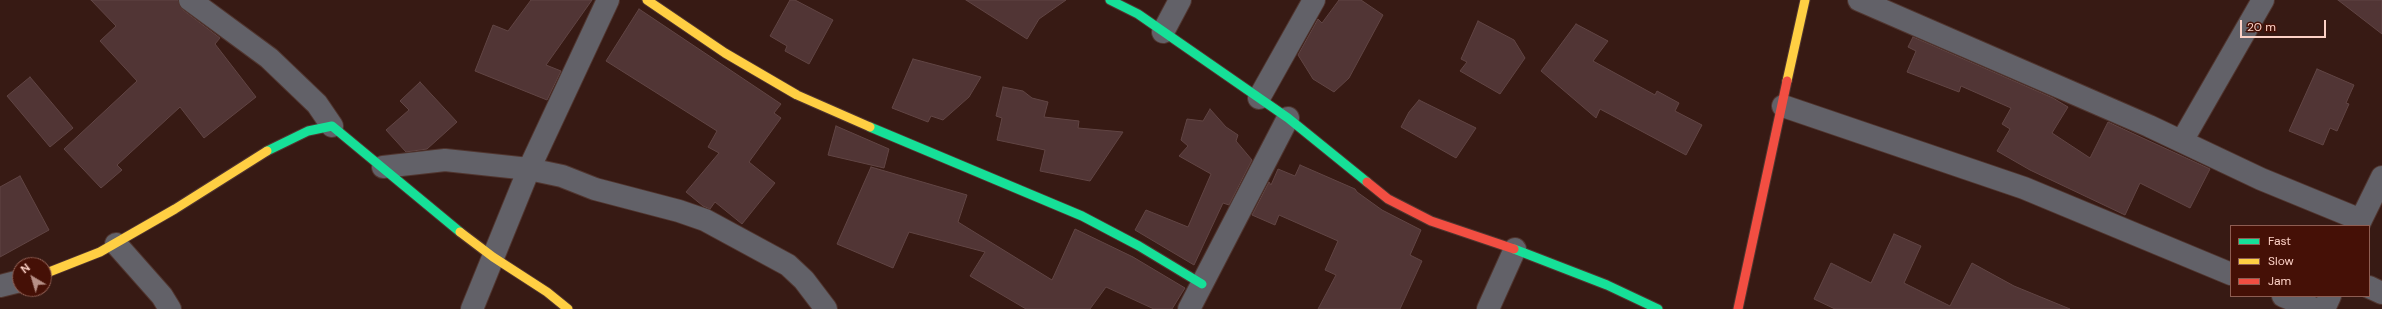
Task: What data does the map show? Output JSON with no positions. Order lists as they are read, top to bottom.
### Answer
{
  "legend": ["Fast", "Slow", "Jam"],
  "scale_bar": "20 m",
  "north": "top left"
}
